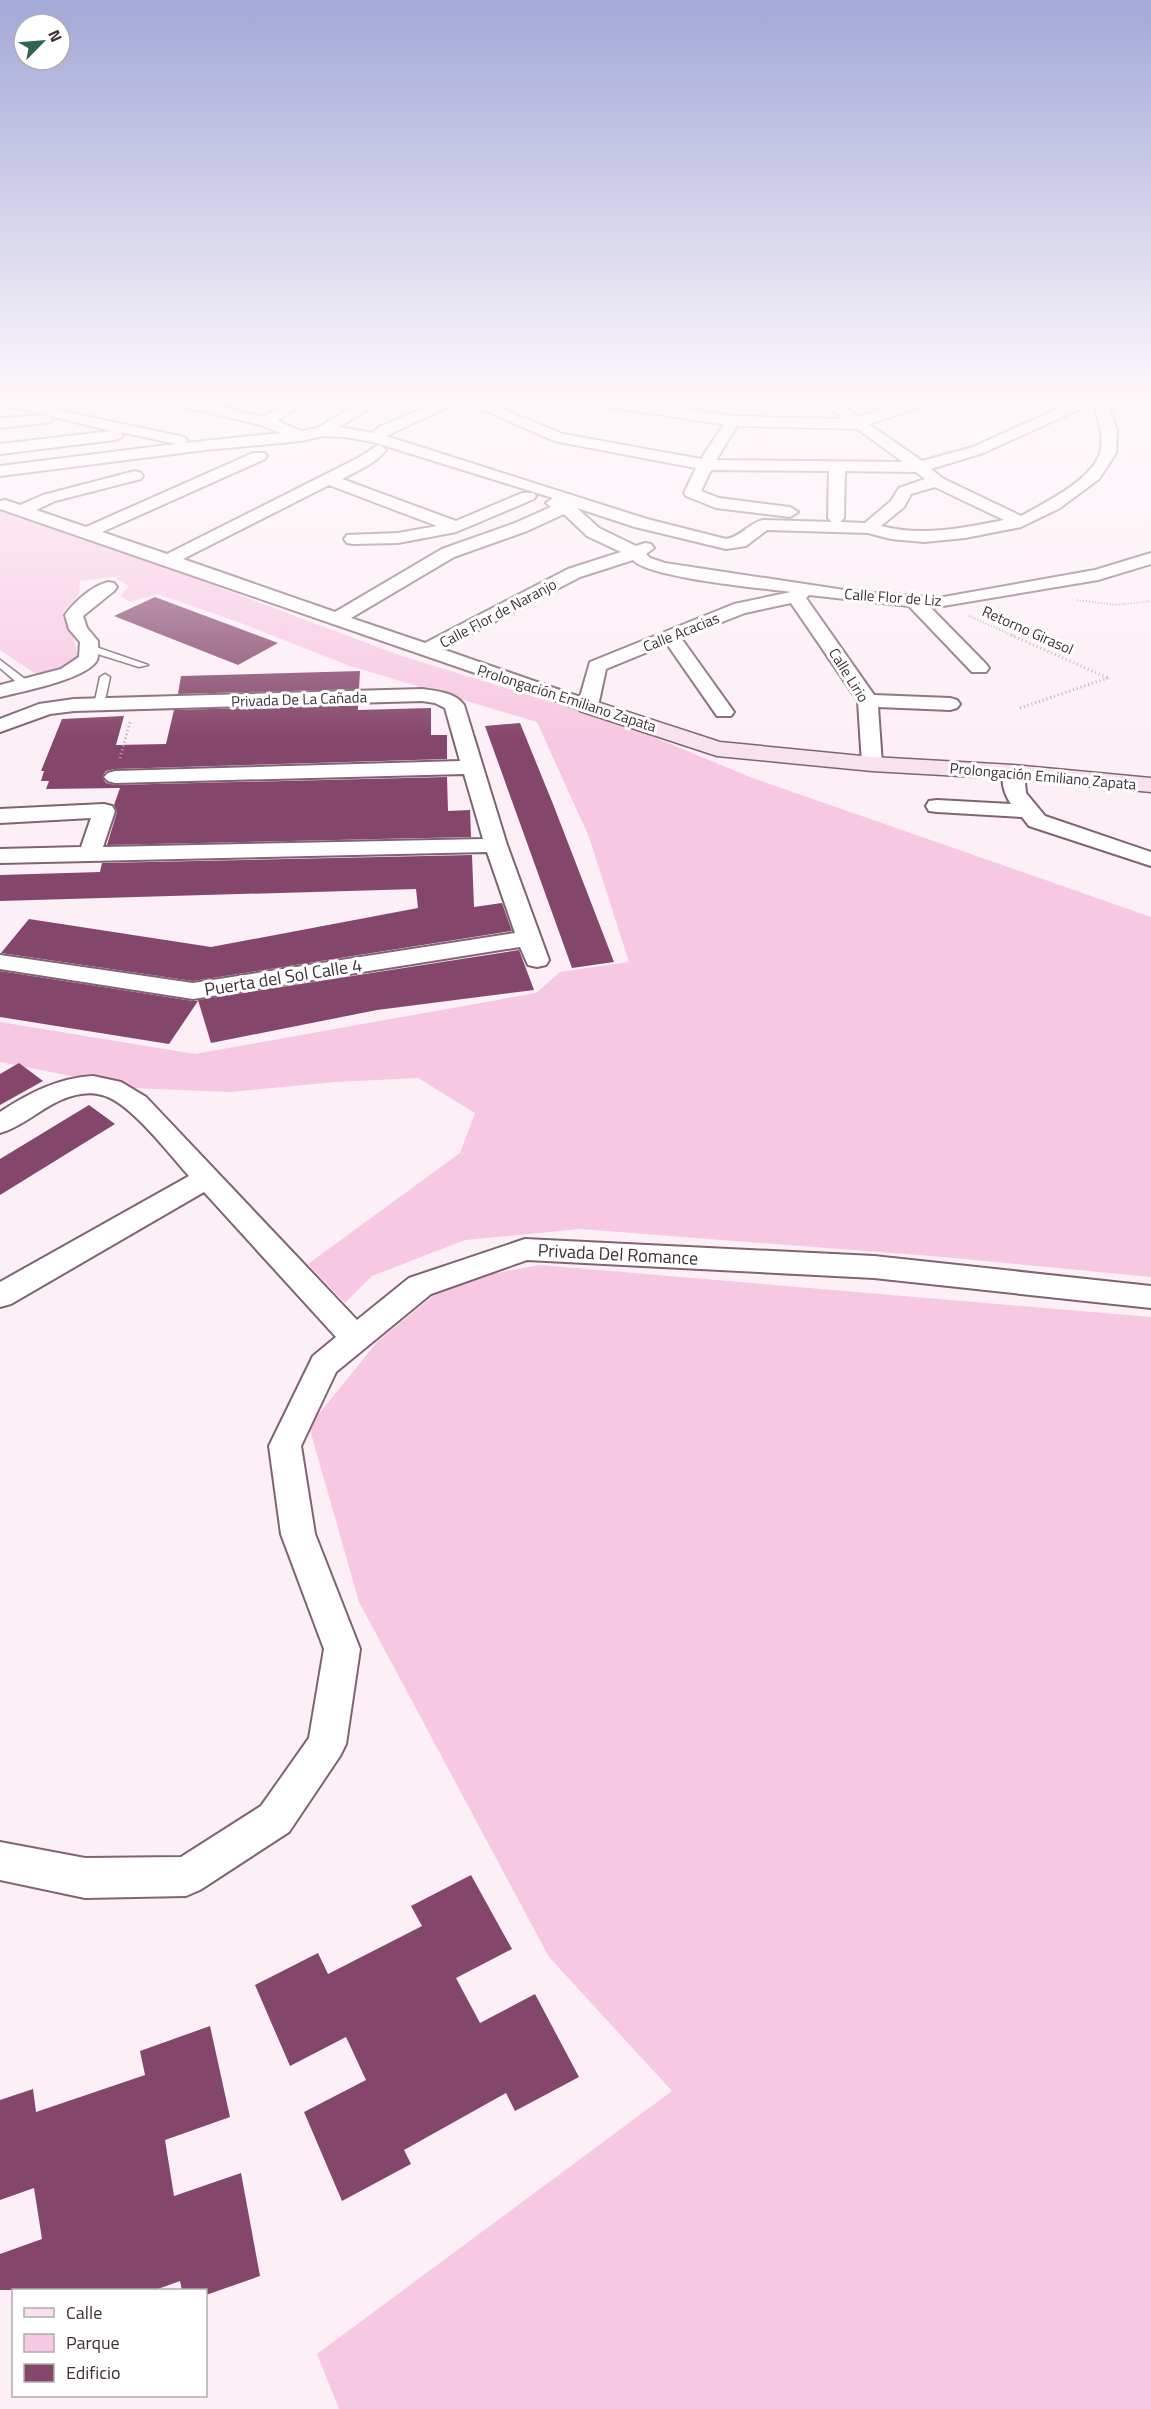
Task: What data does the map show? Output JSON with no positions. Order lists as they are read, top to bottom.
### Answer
{
  "streets": {
    "main road": ["Prolongación Emiliano Zapata"],
    "street": [
      "Calle Flor de Liz",
      "Calle Flor de Naranjo",
      "Calle Acacias",
      "Calle Lirio",
      "Privada De La Cañada",
      "Puerta del Sol Calle 4",
      "Privada Del Romance"
    ],
    "path": ["Retorno Girasol"]
  },
  "crossings": [
    ["Calle Flor de Liz", "Calle Flor de Naranjo"],
    ["Calle Flor de Liz", "Retorno Girasol"],
    ["Calle Flor de Liz", "Calle Acacias"],
    ["Calle Flor de Liz", "Calle Lirio"],
    ["Calle Flor de Naranjo", "Prolongación Emiliano Zapata"],
    ["Calle Acacias", "Calle Lirio"],
    ["Calle Acacias", "Prolongación Emiliano Zapata"],
    ["Calle Lirio", "Prolongación Emiliano Zapata"],
    ["Privada De La Cañada", "Puerta del Sol Calle 4"]
  ],
  "legend": ["Calle", "Parque", "Edificio"],
  "north": "top right"
}
